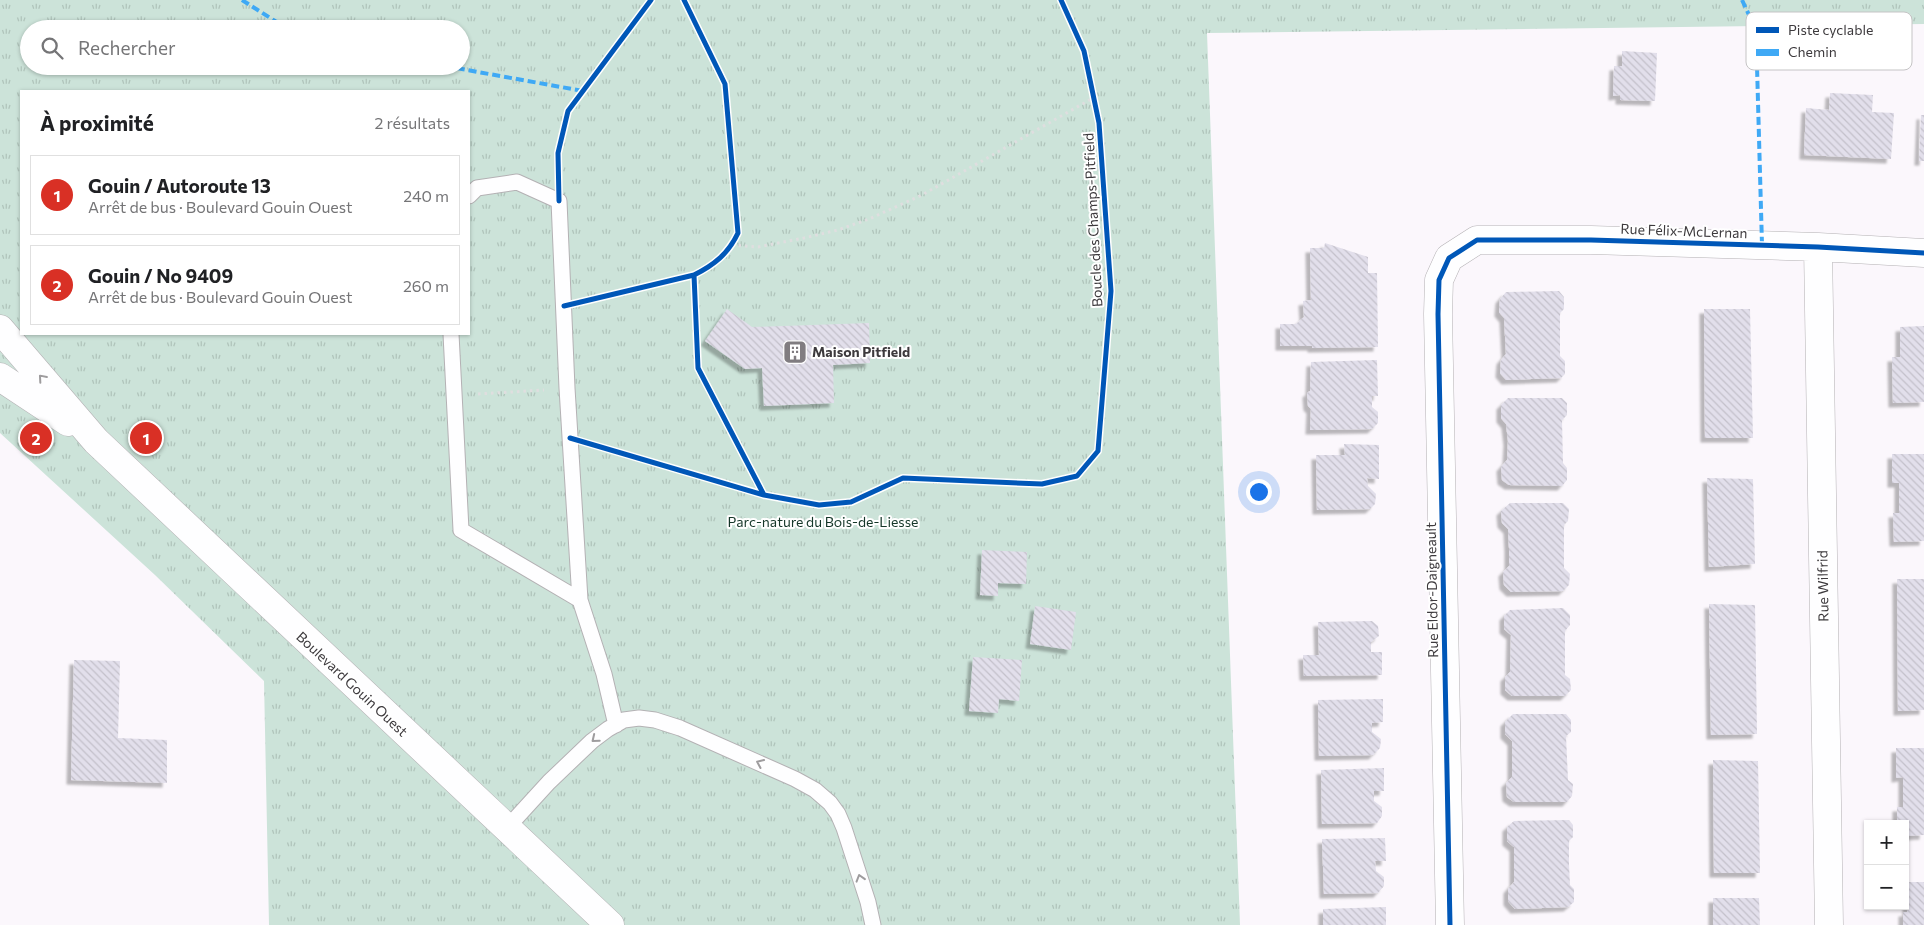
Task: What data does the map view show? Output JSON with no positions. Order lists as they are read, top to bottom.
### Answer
{
  "streets": {
    "street": [
      "Rue Félix-McLernan",
      "Rue Wilfrid",
      "Rue Eldor-Daigneault",
      "Boulevard Gouin Ouest"
    ],
    "cycle path": ["Boucle des Champs-Pitfield"]
  },
  "crossings": [
    ["Rue Félix-McLernan", "Rue Wilfrid"],
    ["Rue Félix-McLernan", "Rue Eldor-Daigneault"]
  ],
  "parks": ["Parc-nature du Bois-de-Liesse"],
  "places": {
    "building": ["Maison Pitfield"]
  },
  "legend": ["Piste cyclable", "Chemin"],
  "page": {
    "search": "Rechercher",
    "heading": ["À proximité", "2 résultats"],
    "list": [
      {
        "mark": "1",
        "name": "Gouin / Autoroute 13",
        "note": "Arrêt de bus · Boulevard Gouin Ouest",
        "value": "240 m"
      },
      {
        "mark": "2",
        "name": "Gouin / No 9409",
        "note": "Arrêt de bus · Boulevard Gouin Ouest",
        "value": "260 m"
      }
    ],
    "pins": ["1", "2"],
    "map_buttons": ["+", "−"]
  }
}
